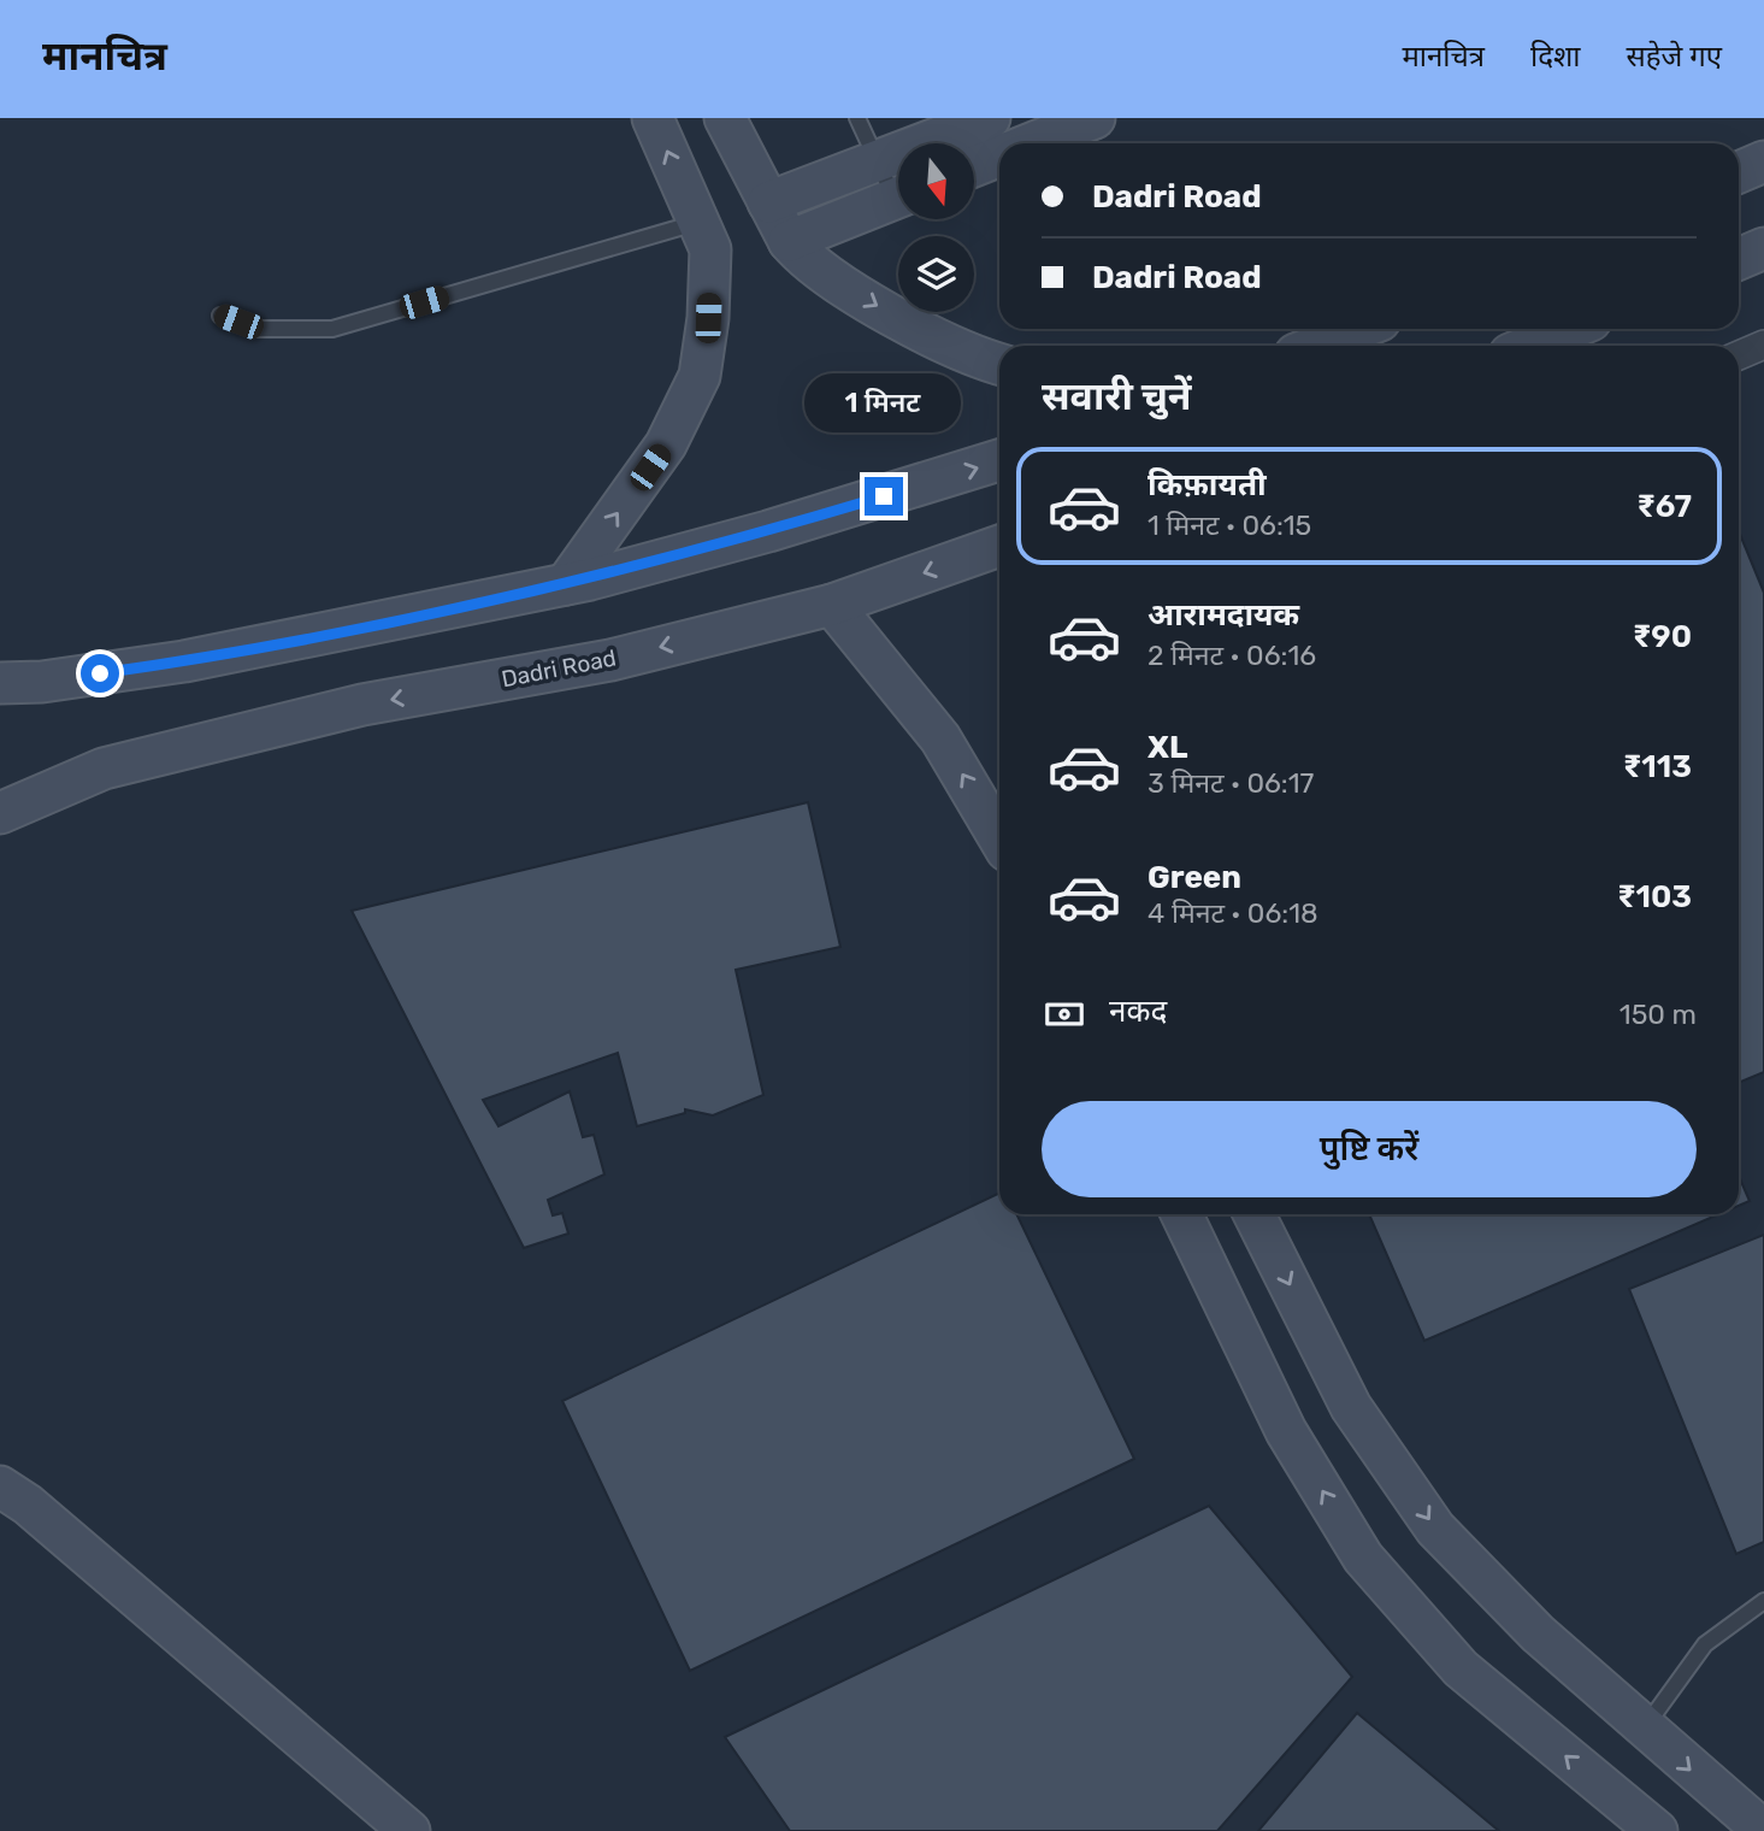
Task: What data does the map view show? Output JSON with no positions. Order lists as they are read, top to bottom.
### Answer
{
  "streets": {
    "street": ["Dadri Road"]
  },
  "north": "bottom",
  "page": {
    "header": "मानचित्र",
    "nav": ["मानचित्र", "दिशा", "सहेजे गए"],
    "banner": ["Dadri Road", "Dadri Road"],
    "heading": "सवारी चुनें",
    "bubble": "1 मिनट",
    "list": [
      {
        "name": "किफ़ायती",
        "note": "1 मिनट · 06:15",
        "value": "₹67"
      },
      {
        "name": "आरामदायक",
        "note": "2 मिनट · 06:16",
        "value": "₹90"
      },
      {
        "name": "XL",
        "note": "3 मिनट · 06:17",
        "value": "₹113"
      },
      {
        "name": "Green",
        "note": "4 मिनट · 06:18",
        "value": "₹103"
      }
    ],
    "pay": ["नकद", "150 m"],
    "buttons": "पुष्टि करें"
  }
}
